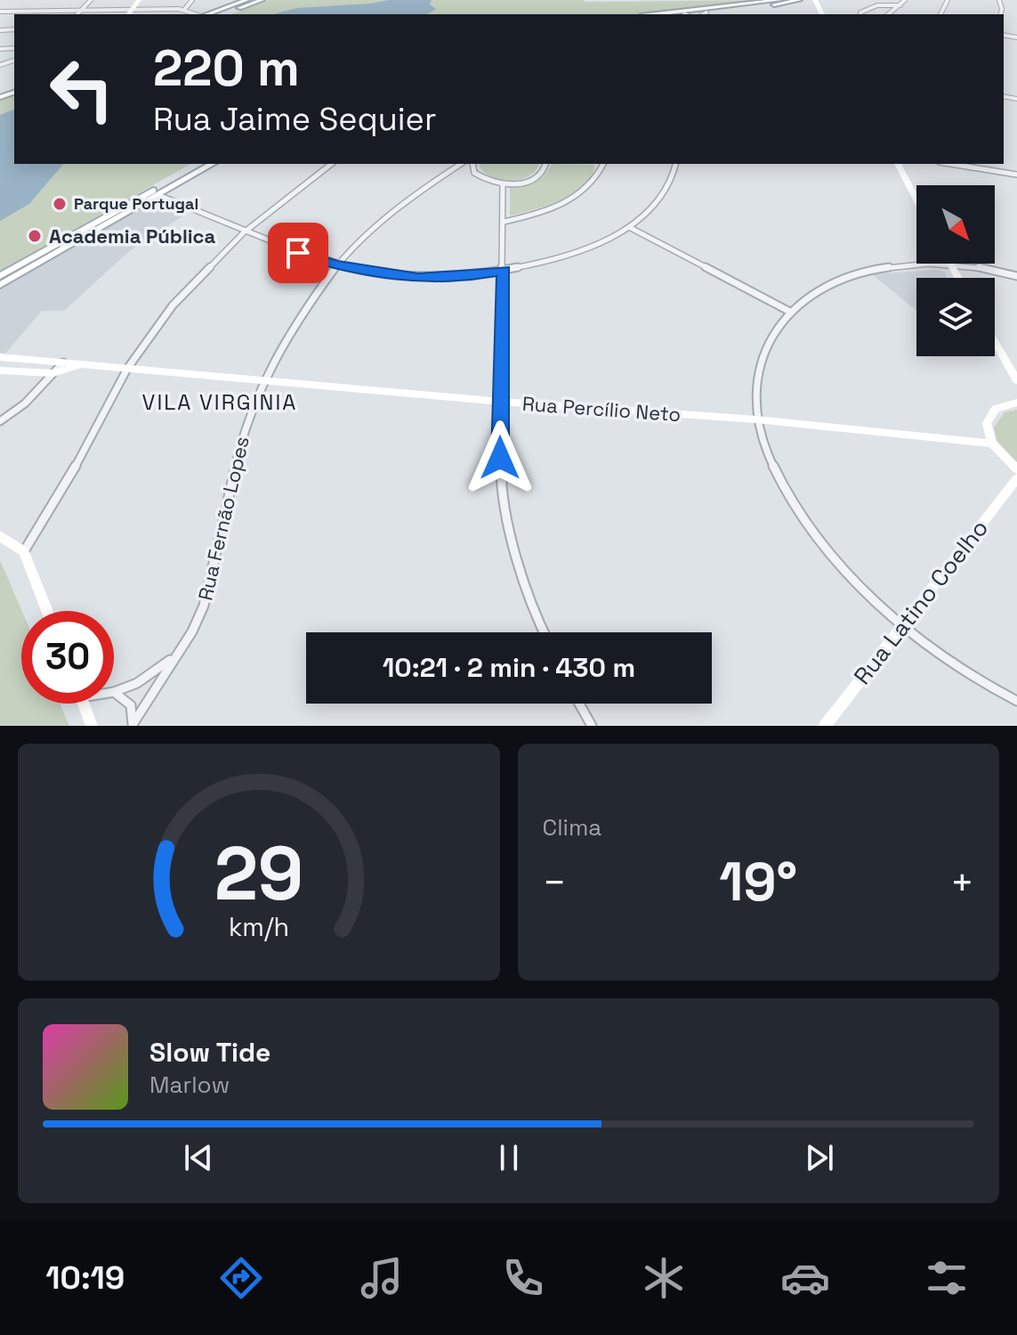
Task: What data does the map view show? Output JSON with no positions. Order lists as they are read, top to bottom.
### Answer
{
  "streets": {
    "main road": ["Rua Percílio Neto", "Rua Latino Coelho"],
    "street": ["Rua Fernão Lopes"]
  },
  "crossings": [
    ["Rua Percílio Neto", "Rua Fernão Lopes"]
  ],
  "districts": ["VILA VIRGINIA"],
  "places": ["Parque Portugal", "Academia Pública"],
  "north": "bottom right",
  "page": {
    "turn": ["220 m", "Rua Jaime Sequier"],
    "limit": "30",
    "trip": "10:21 · 2 min · 430 m",
    "tile": "Clima",
    "heat": ["−", "19°", "+"],
    "song": ["Slow Tide", "Marlow"],
    "tabs": "10:19",
    "gauge": ["29", "km/h"]
  }
}
